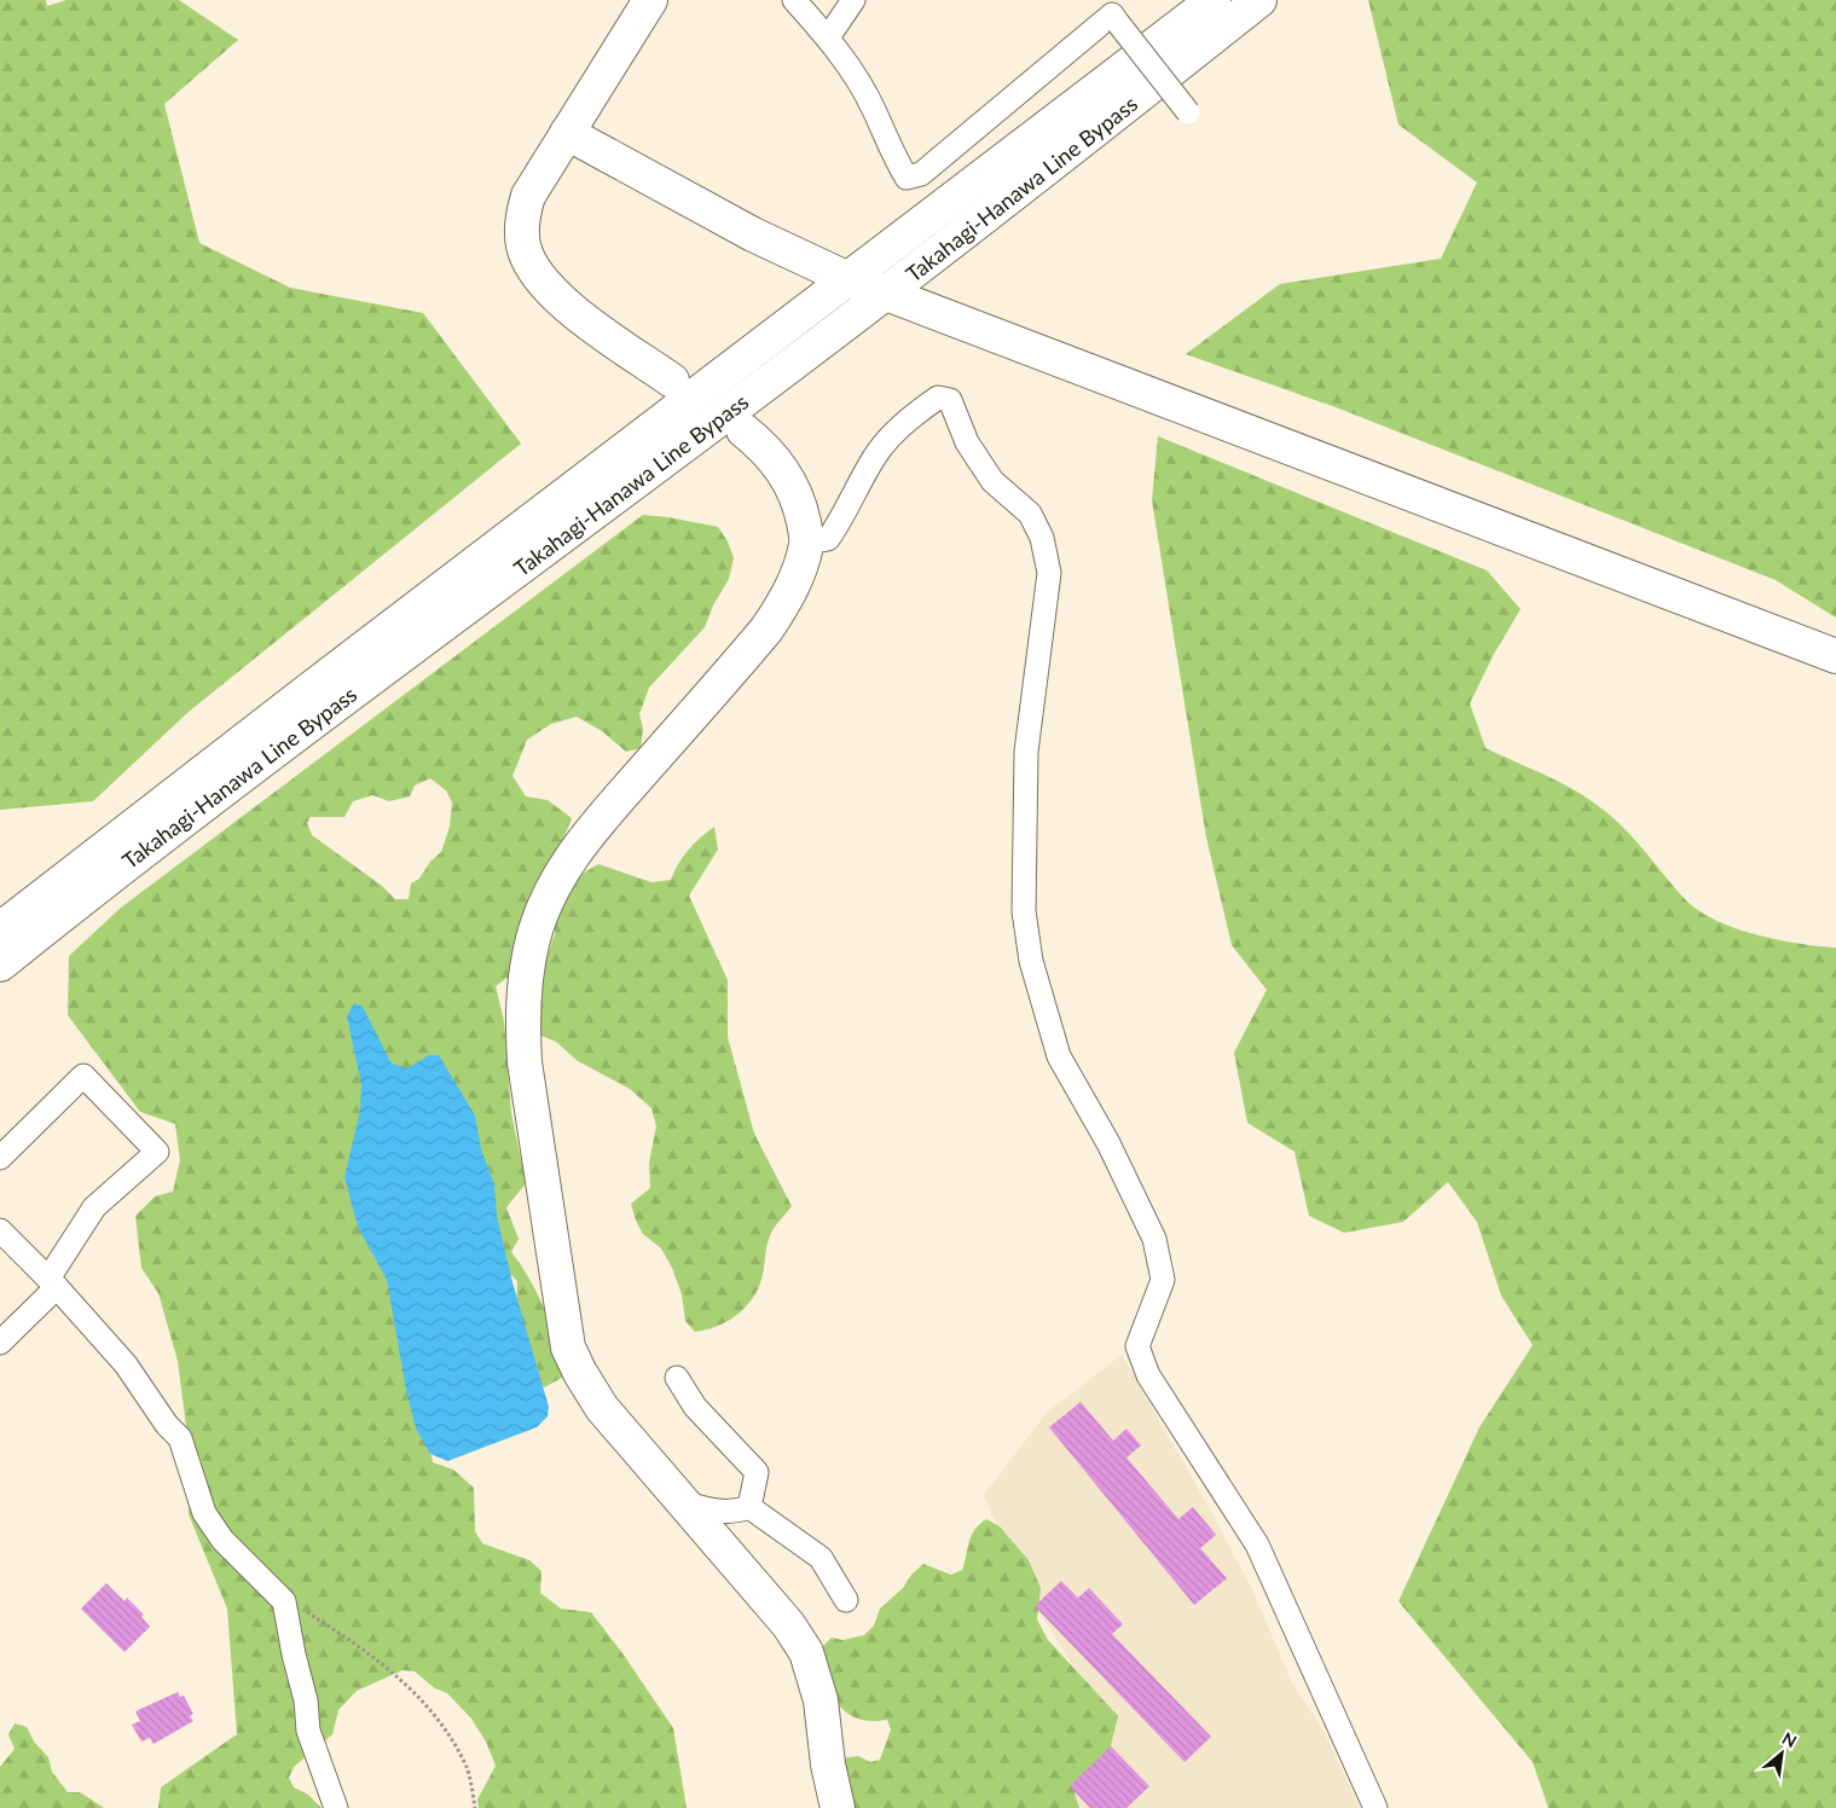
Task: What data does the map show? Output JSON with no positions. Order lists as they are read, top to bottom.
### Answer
{
  "streets": {
    "street": ["Takahagi-Hanawa Line Bypass"]
  },
  "north": "top right"
}
